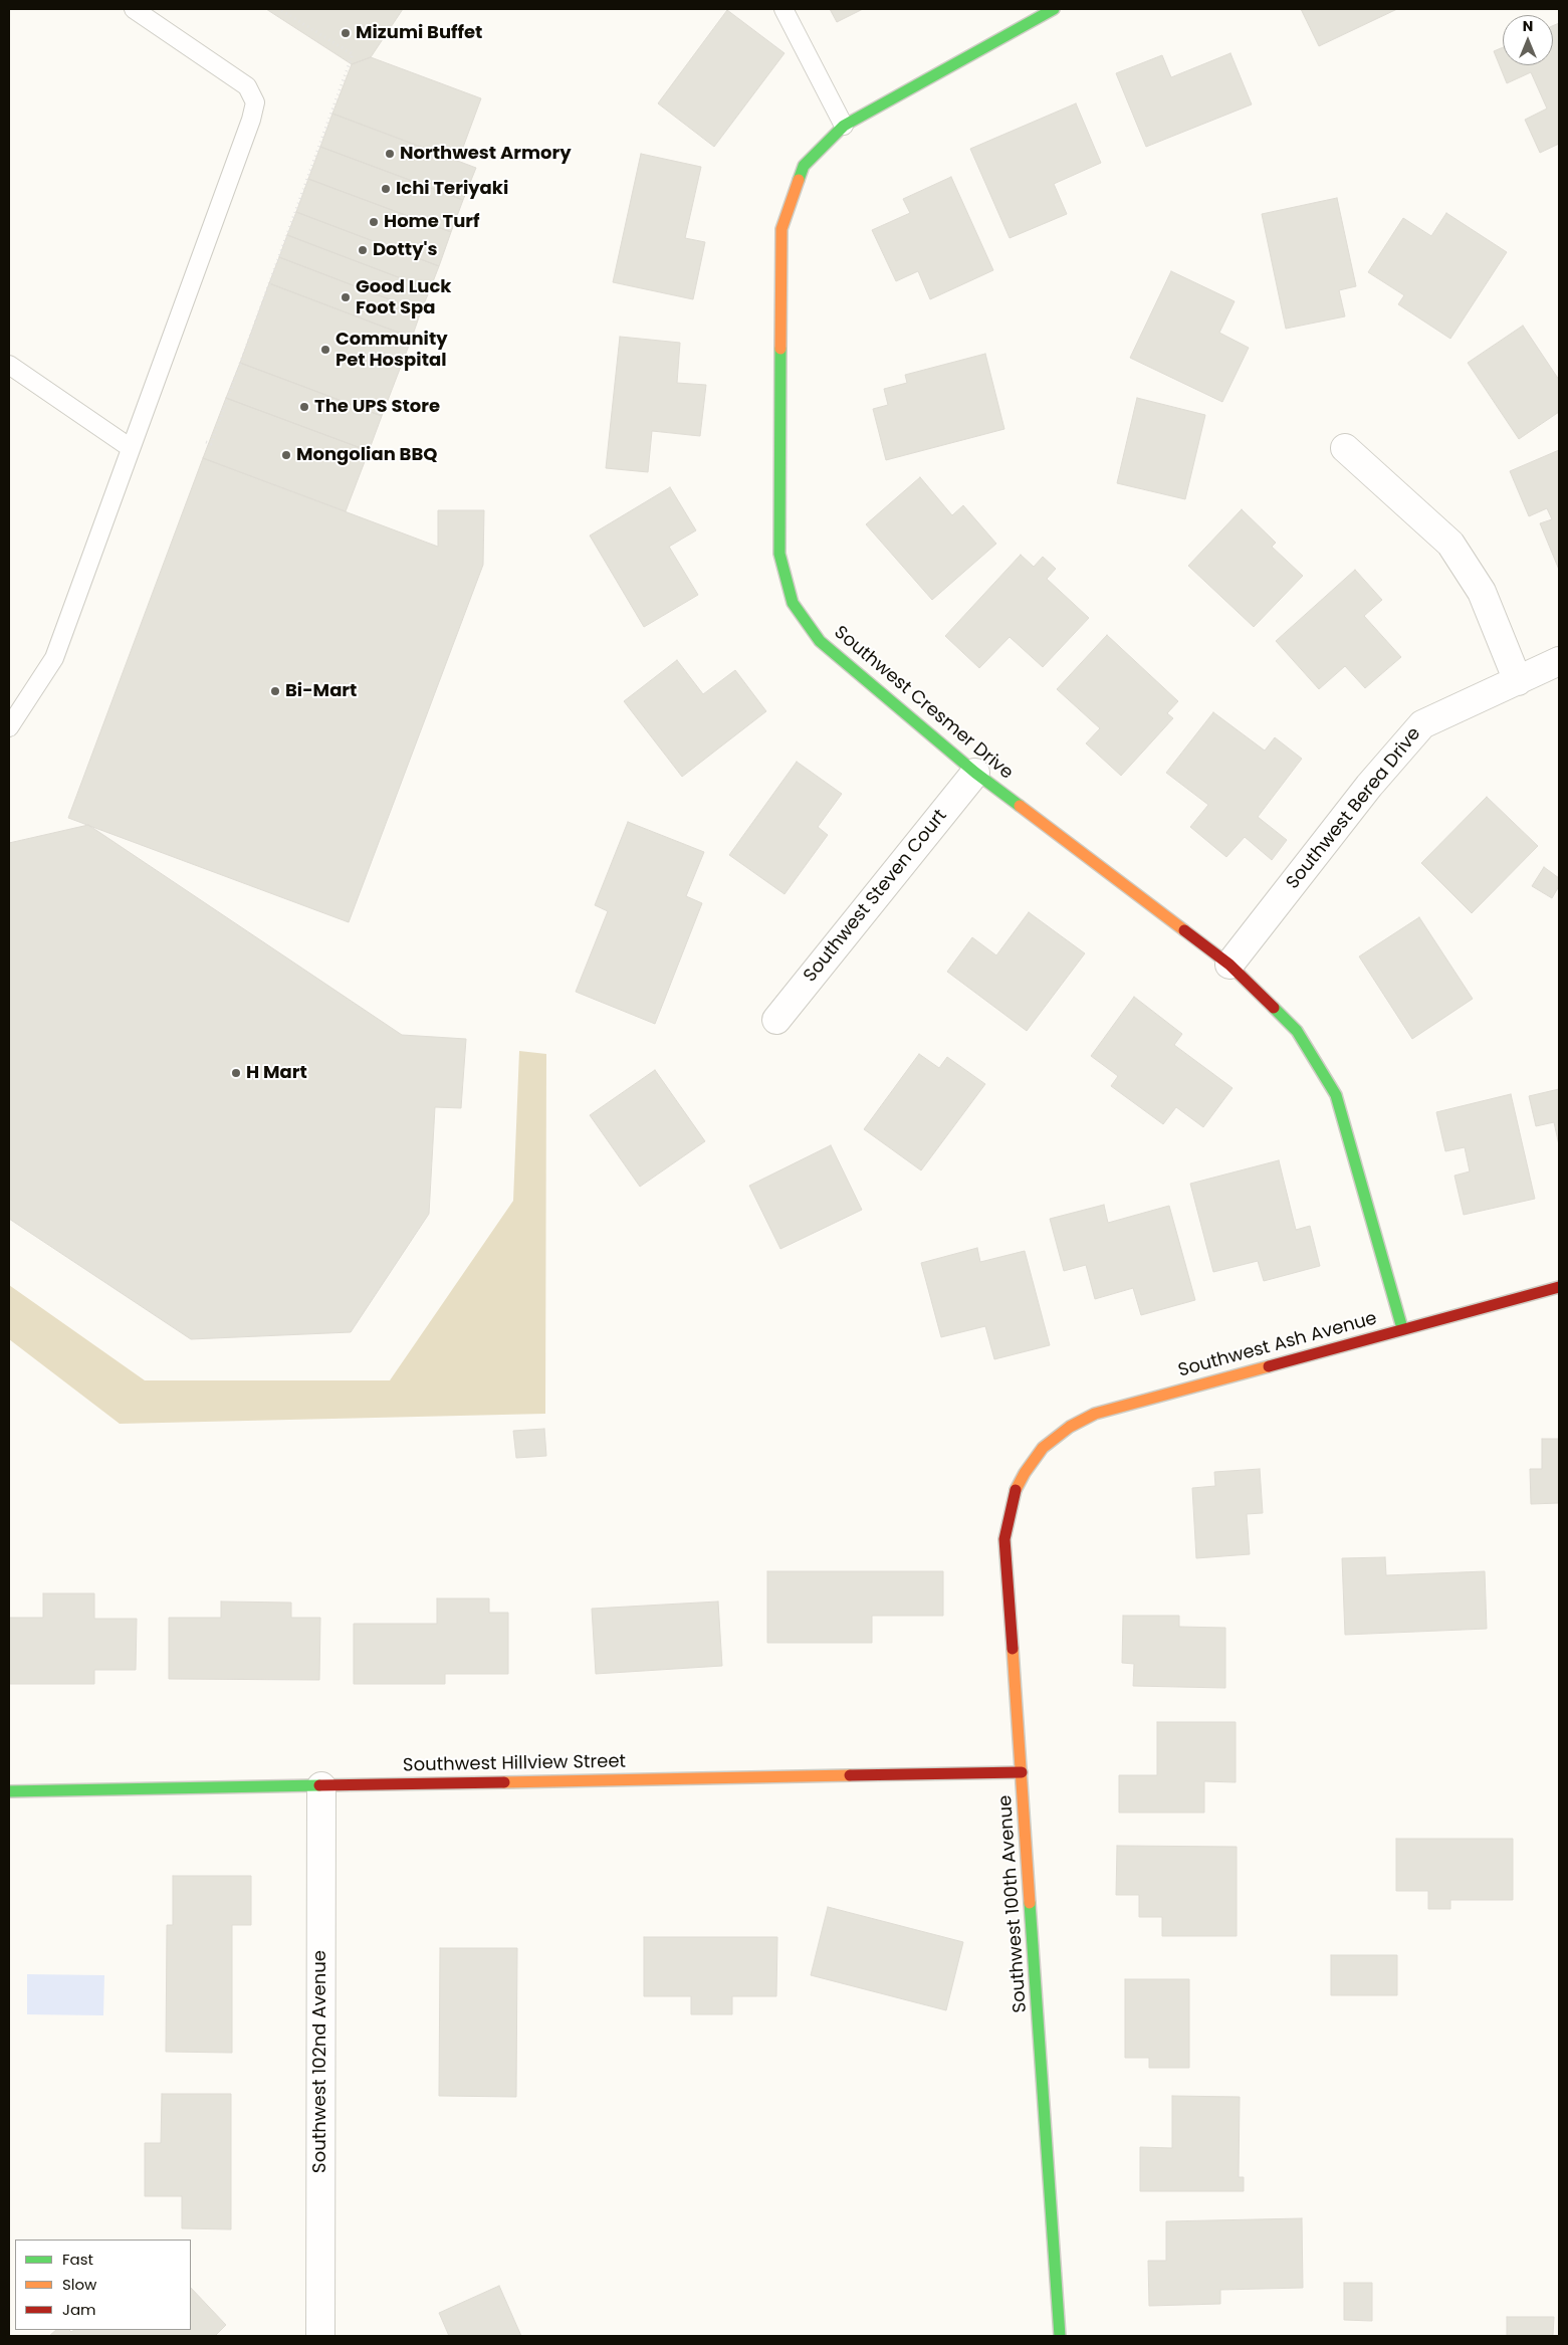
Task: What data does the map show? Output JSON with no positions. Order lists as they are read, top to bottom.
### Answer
{
  "streets": {
    "street": [
      "Southwest Cresmer Drive",
      "Southwest Berea Drive",
      "Southwest Steven Court",
      "Southwest Ash Avenue",
      "Southwest Hillview Street",
      "Southwest 100th Avenue",
      "Southwest 102nd Avenue"
    ]
  },
  "crossings": [
    ["Southwest Cresmer Drive", "Southwest Berea Drive"],
    ["Southwest Cresmer Drive", "Southwest Steven Court"],
    ["Southwest Cresmer Drive", "Southwest Ash Avenue"],
    ["Southwest Ash Avenue", "Southwest 100th Avenue"],
    ["Southwest Hillview Street", "Southwest 100th Avenue"],
    ["Southwest Hillview Street", "Southwest 102nd Avenue"]
  ],
  "places": [
    "Mizumi Buffet",
    "Northwest Armory",
    "Ichi Teriyaki",
    "Home Turf",
    "Dotty's",
    "Good Luck Foot Spa",
    "Community Pet Hospital",
    "The UPS Store",
    "Mongolian BBQ",
    "Bi-Mart",
    "H Mart"
  ],
  "legend": ["Fast", "Slow", "Jam"],
  "north": "top"
}
